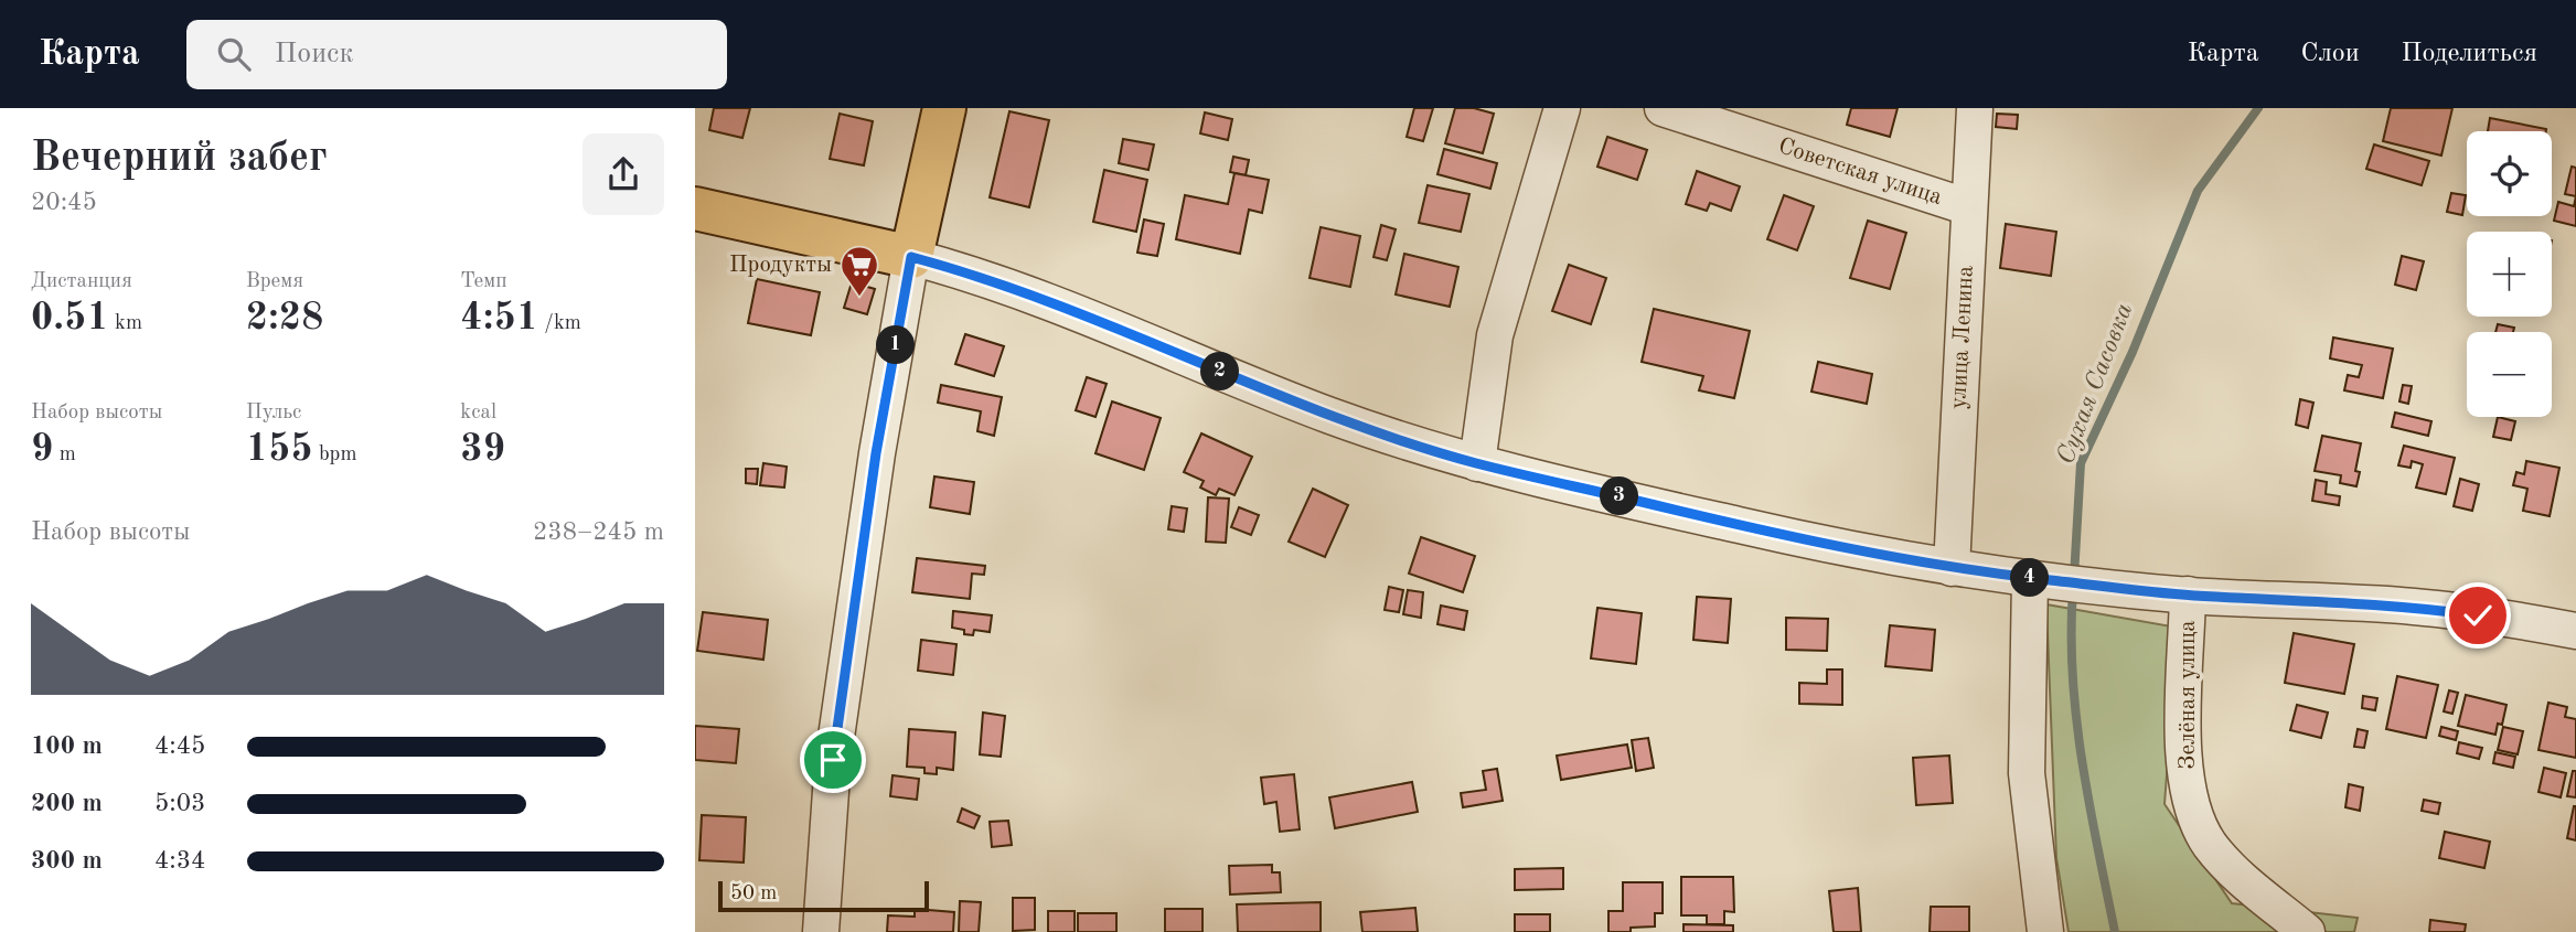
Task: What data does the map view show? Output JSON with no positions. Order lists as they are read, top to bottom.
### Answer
{
  "streets": {
    "street": ["Советская улица", "улица Ленина", "Зелёная улица"]
  },
  "crossings": [
    ["Советская улица", "улица Ленина"]
  ],
  "water": ["Сухая Сасовка"],
  "places": {
    "supermarket": ["Продукты"]
  },
  "scale_bar": "50 m",
  "page": {
    "header": "Карта",
    "search": "Поиск",
    "nav": ["Карта", "Слои", "Поделиться"],
    "heading": ["Вечерний забег", "20:45"],
    "map_buttons": ["+", "−"],
    "stats": [
      ["Дистанция", "0.51 km"],
      ["Время", "2:28"],
      ["Темп", "4:51 /km"],
      ["Набор высоты", "9 m"],
      ["Пульс", "155 bpm"],
      ["kcal", "39"]
    ],
    "pins": [
      "1",
      "2",
      "3",
      "4"
    ],
    "chart": ["Набор высоты", "238–245 m"],
    "list": [
      {
        "name": "100 m",
        "note": "4:45"
      },
      {
        "name": "200 m",
        "note": "5:03"
      },
      {
        "name": "300 m",
        "note": "4:34"
      }
    ],
    "scale": "50 m"
  }
}
